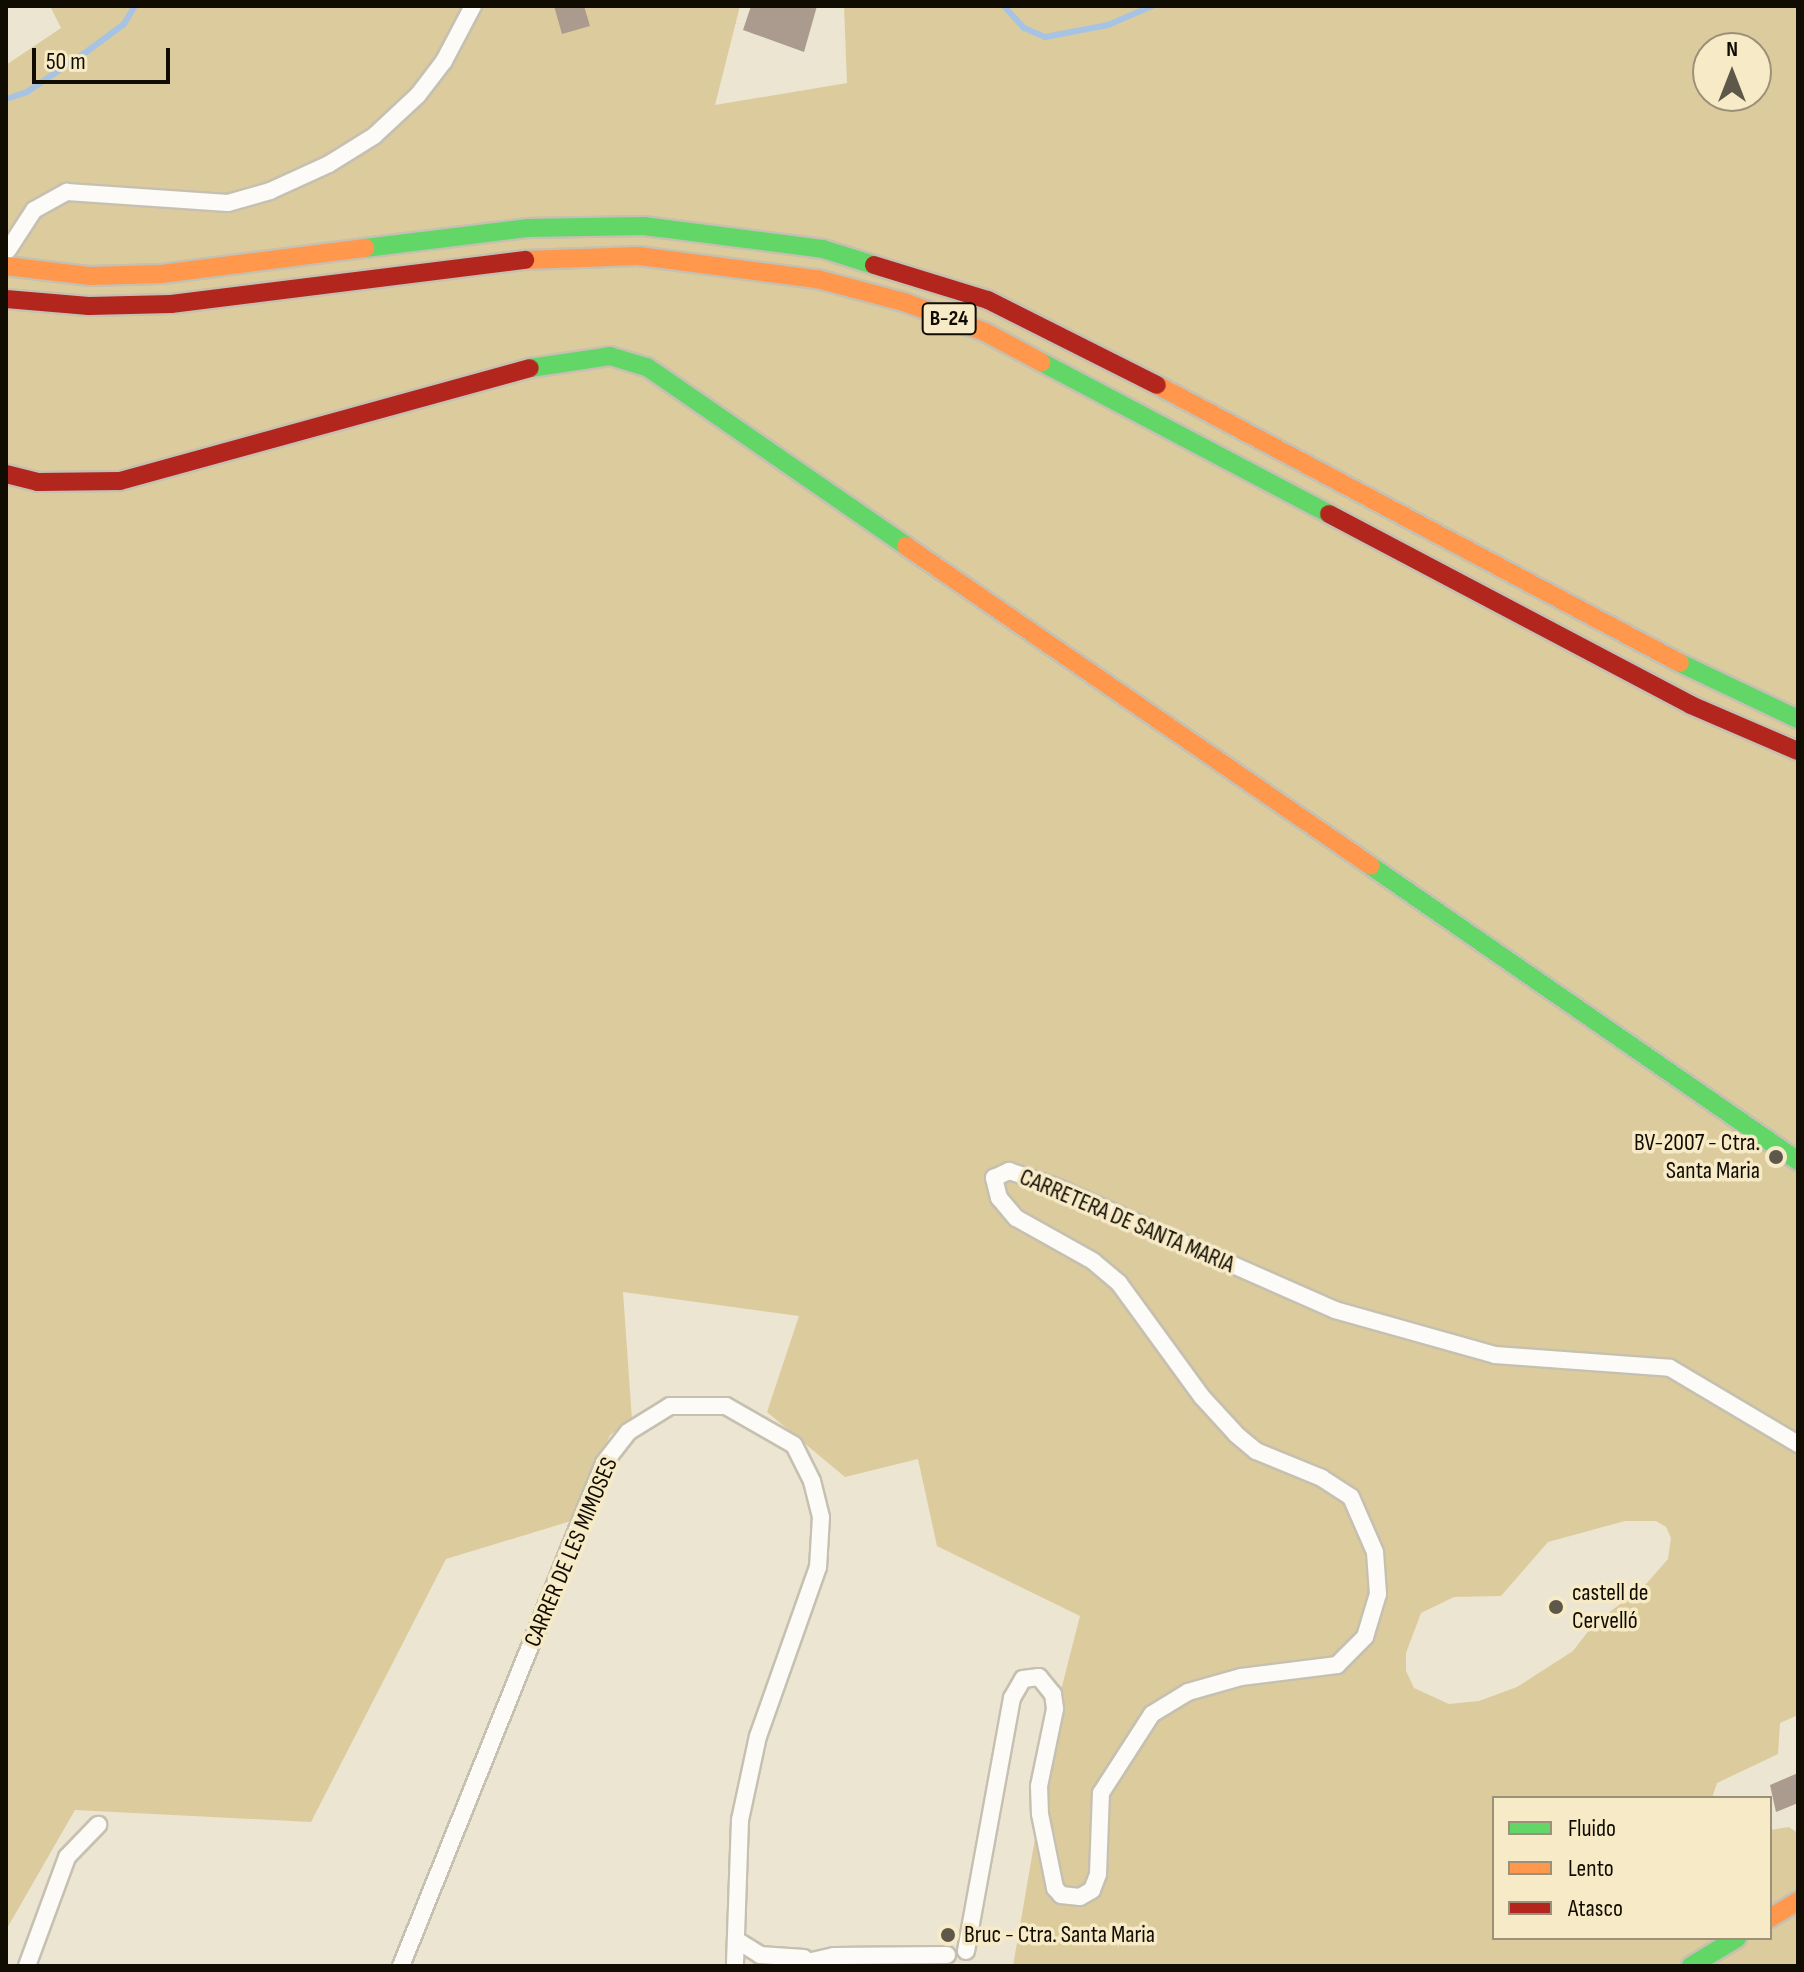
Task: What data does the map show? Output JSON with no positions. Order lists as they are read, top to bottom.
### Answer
{
  "streets": {
    "main road": ["B-24"],
    "street": ["CARRETERA DE SANTA MARIA", "CARRER DE LES MIMOSES"]
  },
  "places": ["BV-2007 - Ctra. Santa Maria", "castell de Cervelló", "Bruc - Ctra. Santa Maria"],
  "legend": ["Fluido", "Lento", "Atasco"],
  "scale_bar": "50 m",
  "north": "top"
}
